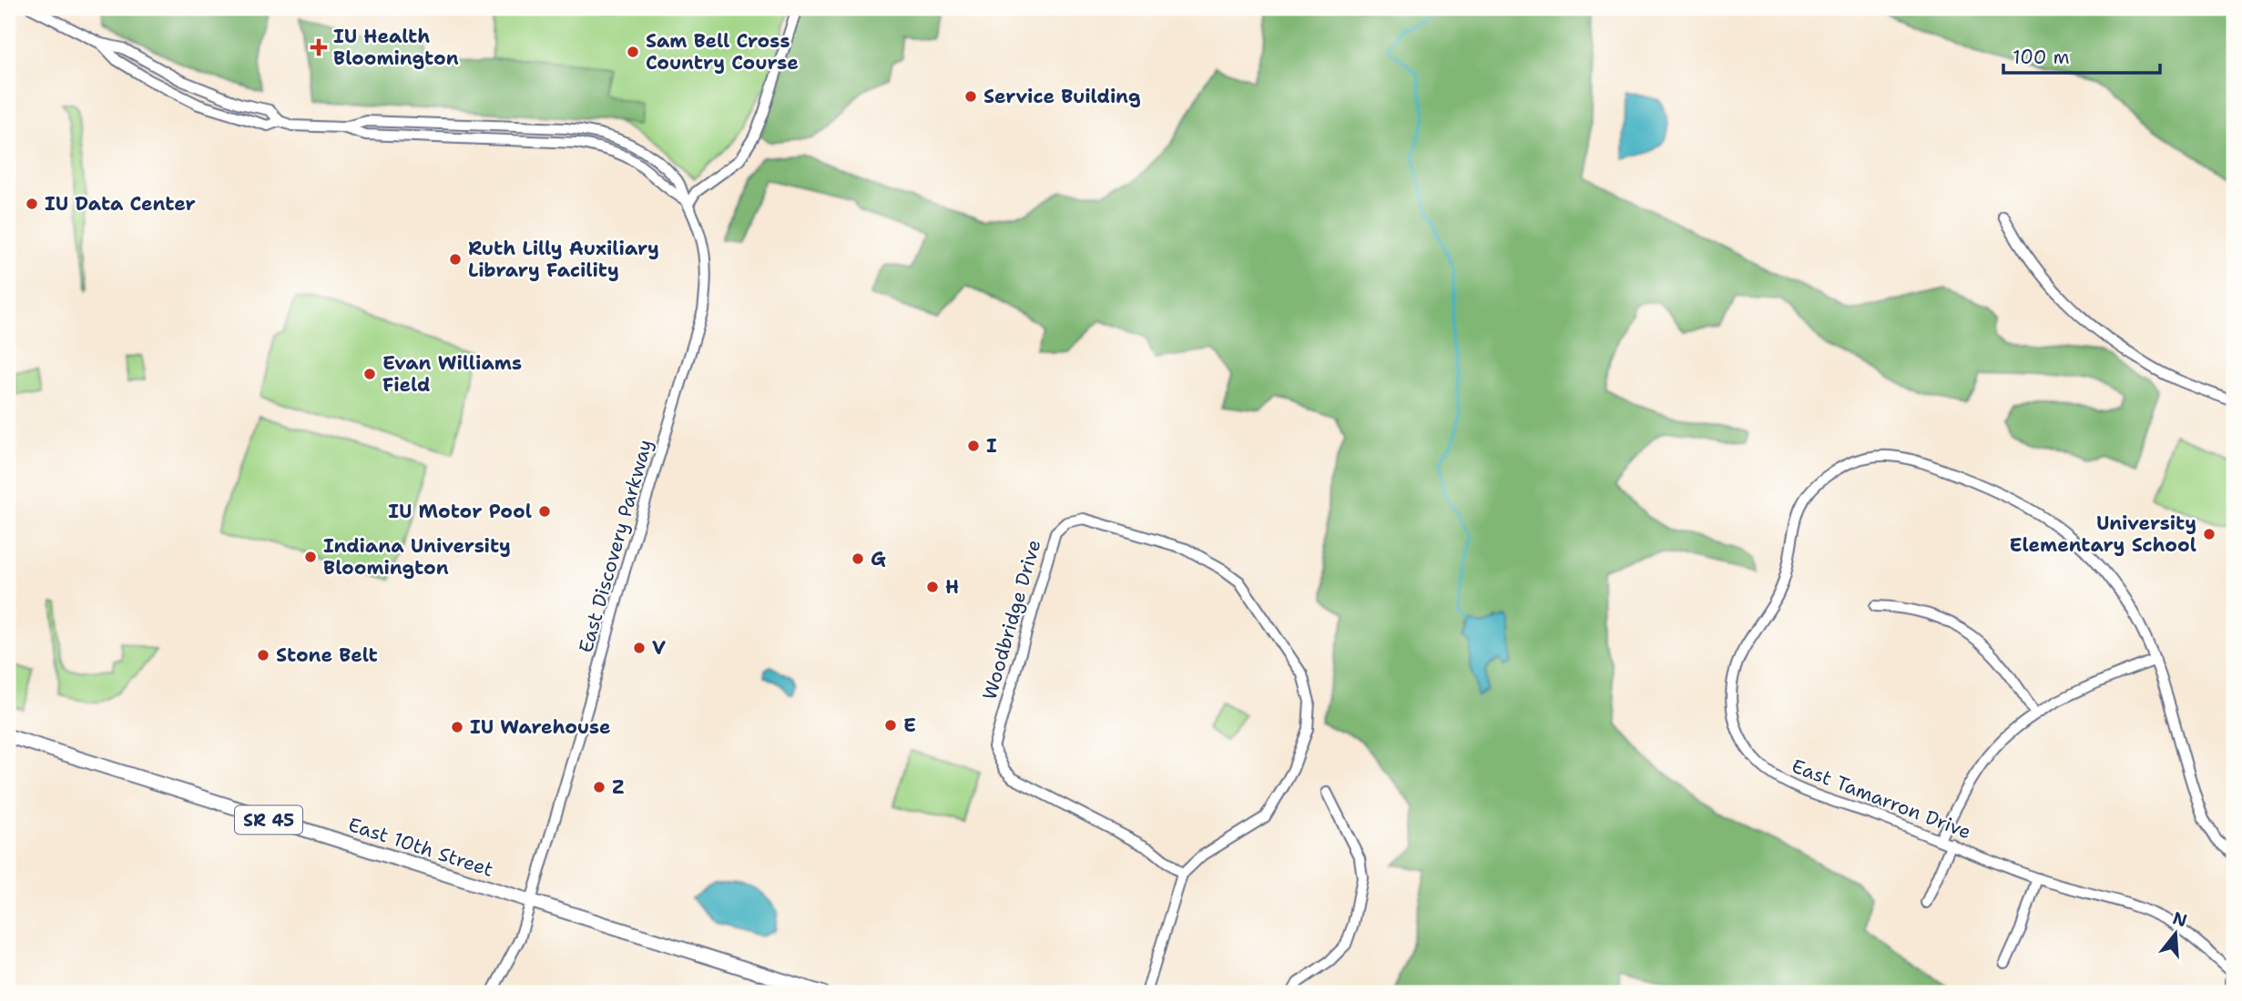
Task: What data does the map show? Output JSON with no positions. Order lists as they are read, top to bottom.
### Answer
{
  "streets": {
    "main road": ["SR 45", "East 10th Street"],
    "street": ["East Discovery Parkway", "Woodbridge Drive", "East Tamarron Drive"]
  },
  "crossings": [
    ["East Discovery Parkway", "East 10th Street"]
  ],
  "places": {
    "health": ["IU Health Bloomington"],
    "other": [
      "Sam Bell Cross Country Course",
      "Service Building",
      "IU Data Center",
      "Ruth Lilly Auxiliary Library Facility",
      "Evan Williams Field",
      "I",
      "IU Motor Pool",
      "University Elementary School",
      "Indiana University Bloomington",
      "G",
      "H",
      "V",
      "Stone Belt",
      "E",
      "IU Warehouse",
      "Z"
    ]
  },
  "scale_bar": "100 m",
  "north": "top"
}
